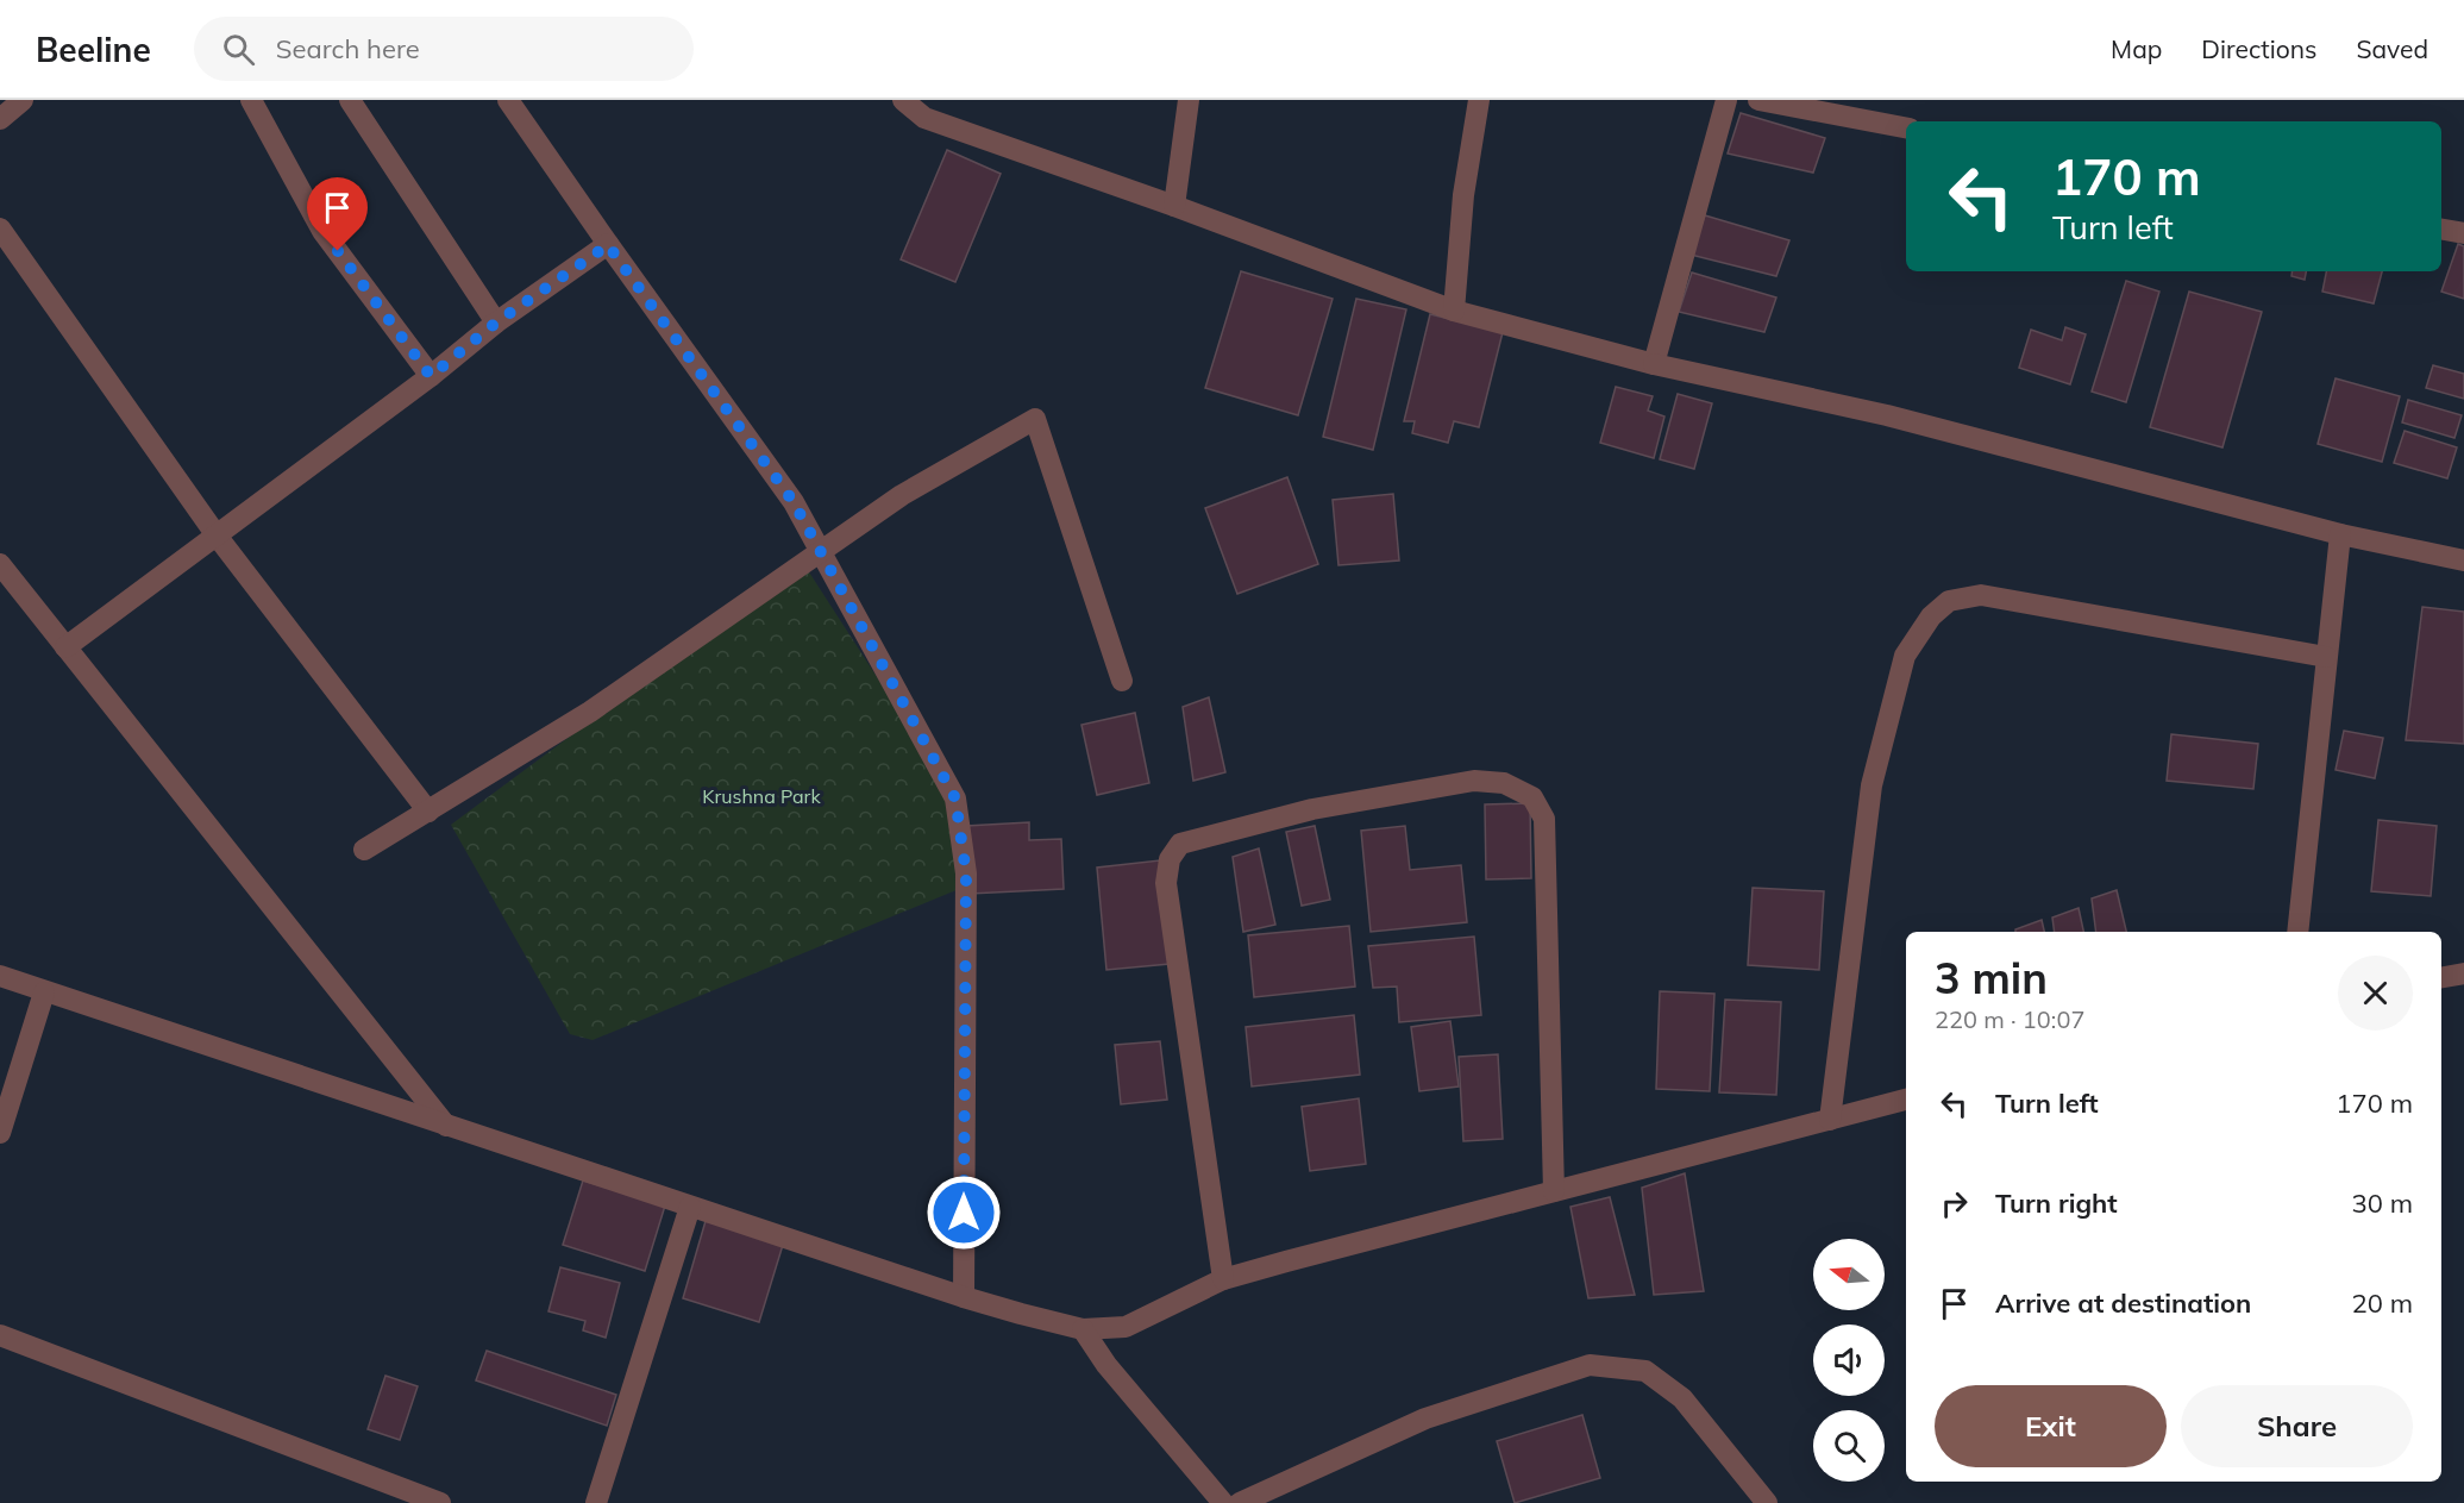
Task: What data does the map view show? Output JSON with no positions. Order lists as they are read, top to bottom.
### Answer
{
  "parks": ["Krushna Park"],
  "north": "left",
  "page": {
    "header": "Beeline",
    "search": "Search here",
    "nav": ["Map", "Directions", "Saved"],
    "turn": ["170 m", "Turn left"],
    "heading": ["3 min", "220 m · 10:07"],
    "list": [
      {
        "name": "Turn left",
        "value": "170 m"
      },
      {
        "name": "Turn right",
        "value": "30 m"
      },
      {
        "name": "Arrive at destination",
        "value": "20 m"
      }
    ],
    "buttons": ["Exit", "Share"]
  }
}
